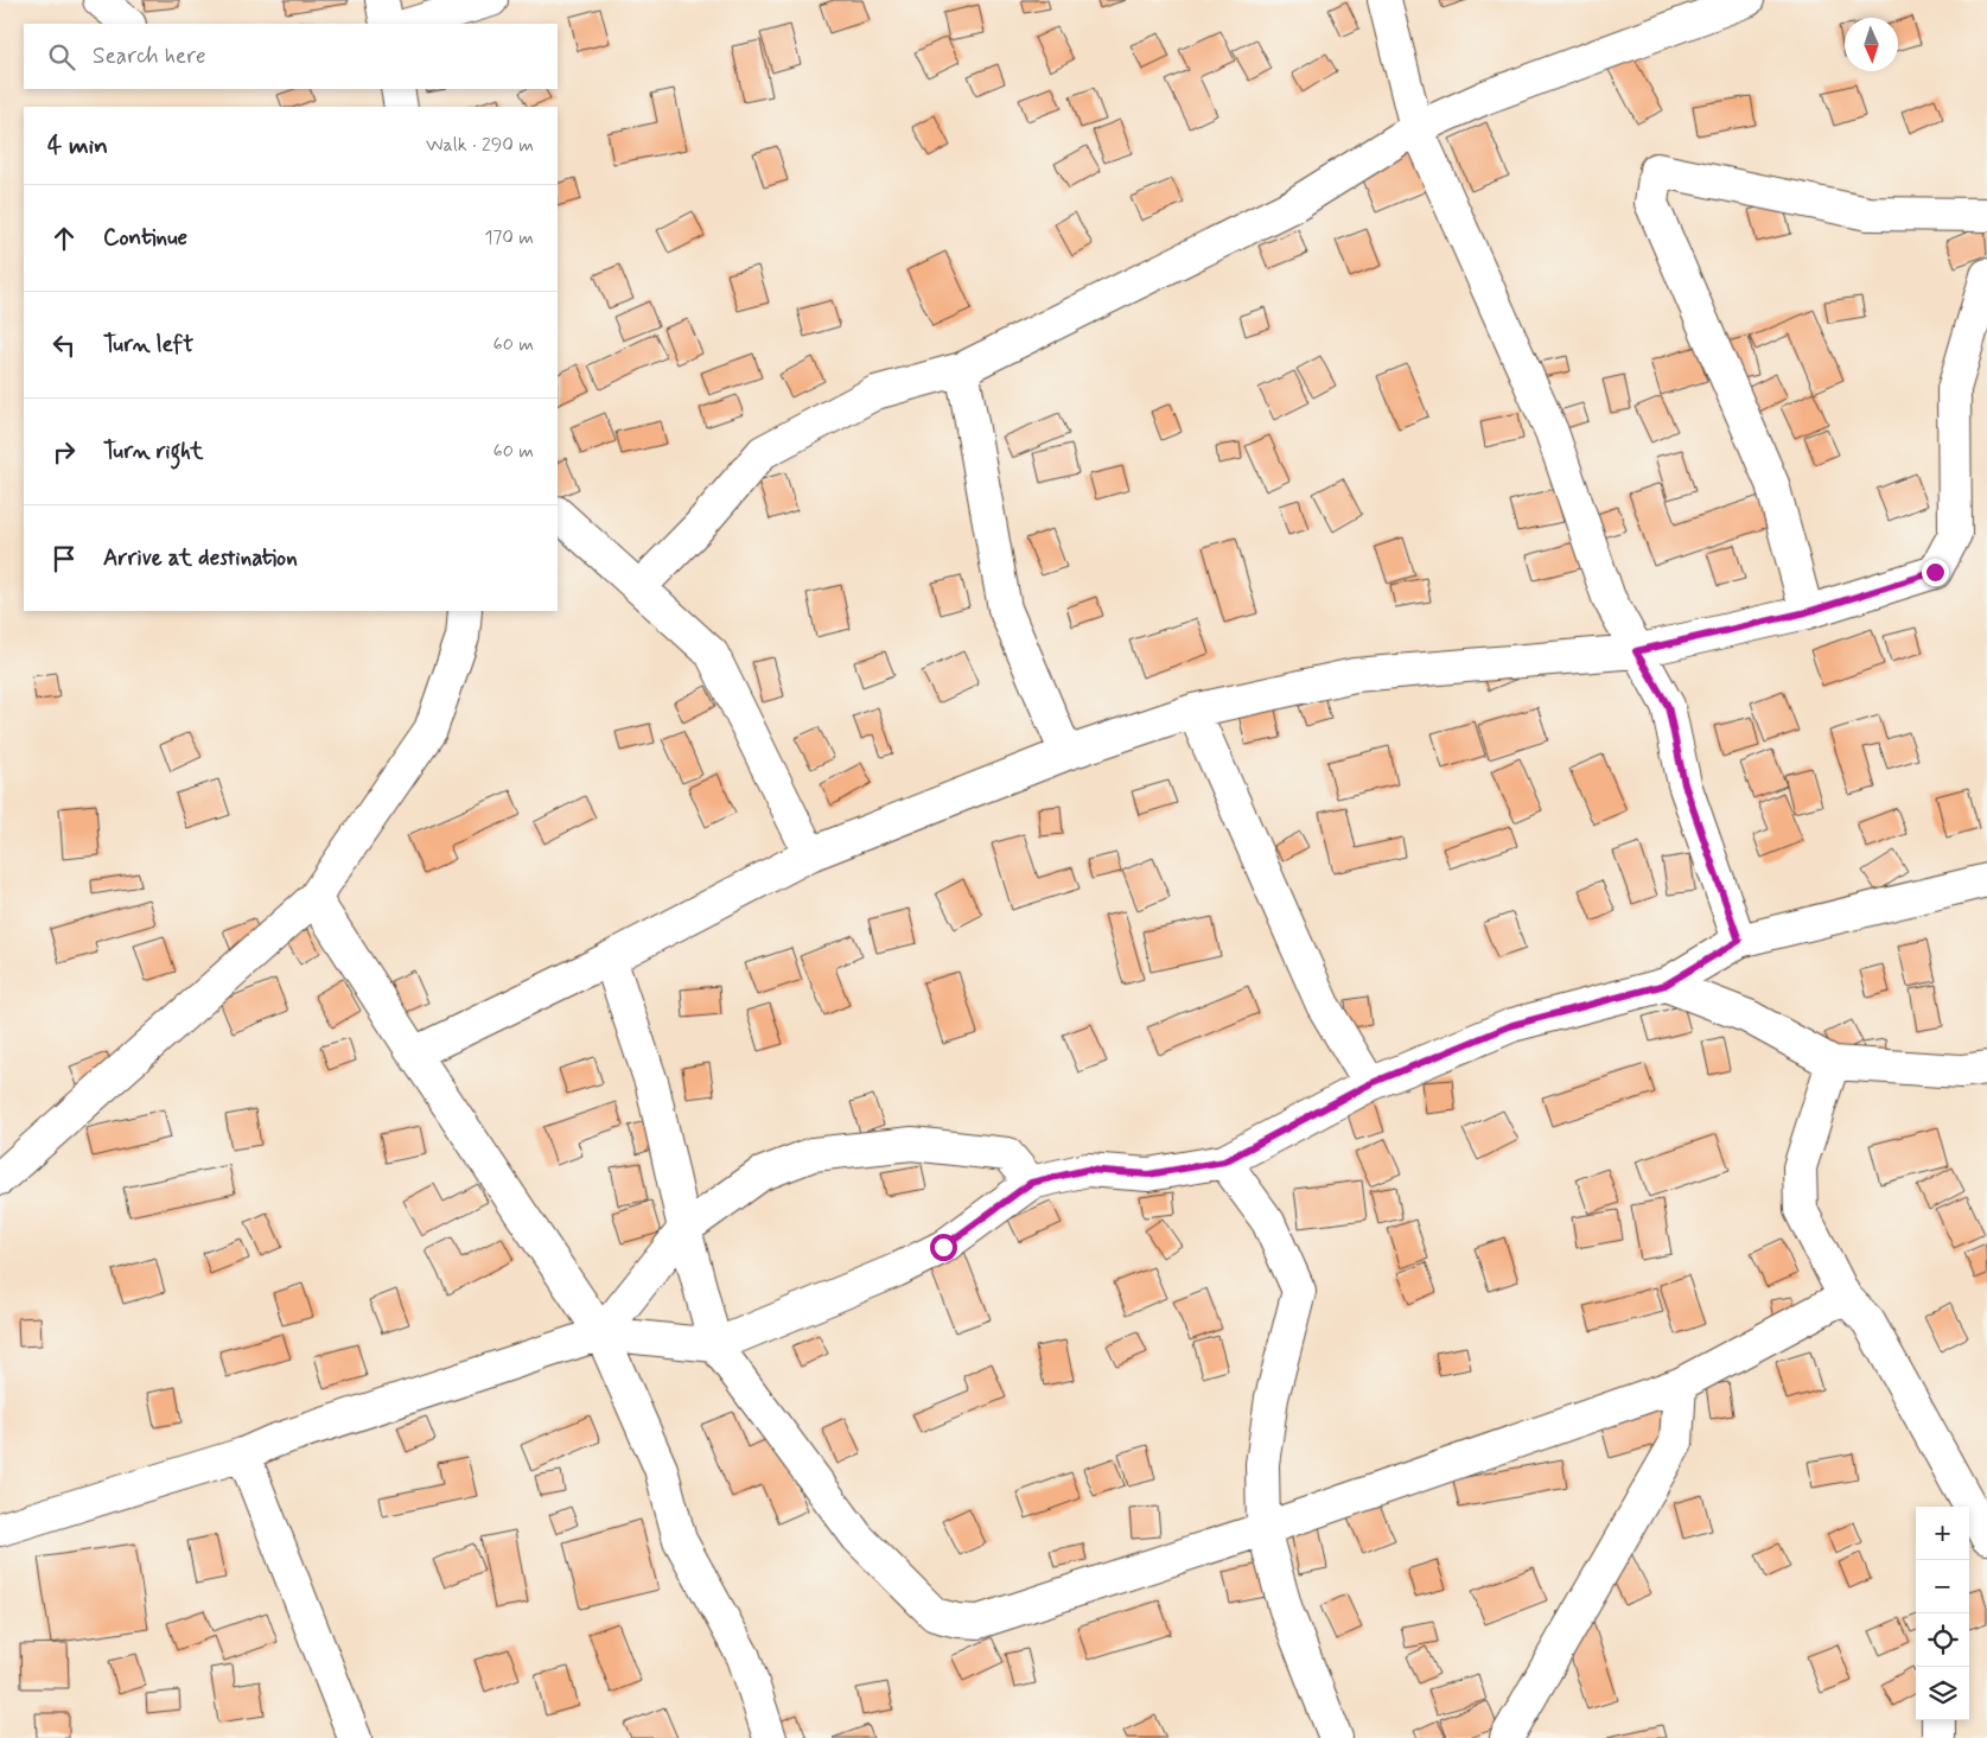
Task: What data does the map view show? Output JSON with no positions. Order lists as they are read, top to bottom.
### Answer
{
  "north": "bottom",
  "page": {
    "search": "Search here",
    "heading": ["4 min", "Walk · 290 m"],
    "list": [
      ["Continue", "170 m"],
      ["Turn left", "60 m"],
      ["Turn right", "60 m"],
      "Arrive at destination"
    ],
    "map_buttons": ["+", "−"]
  }
}
